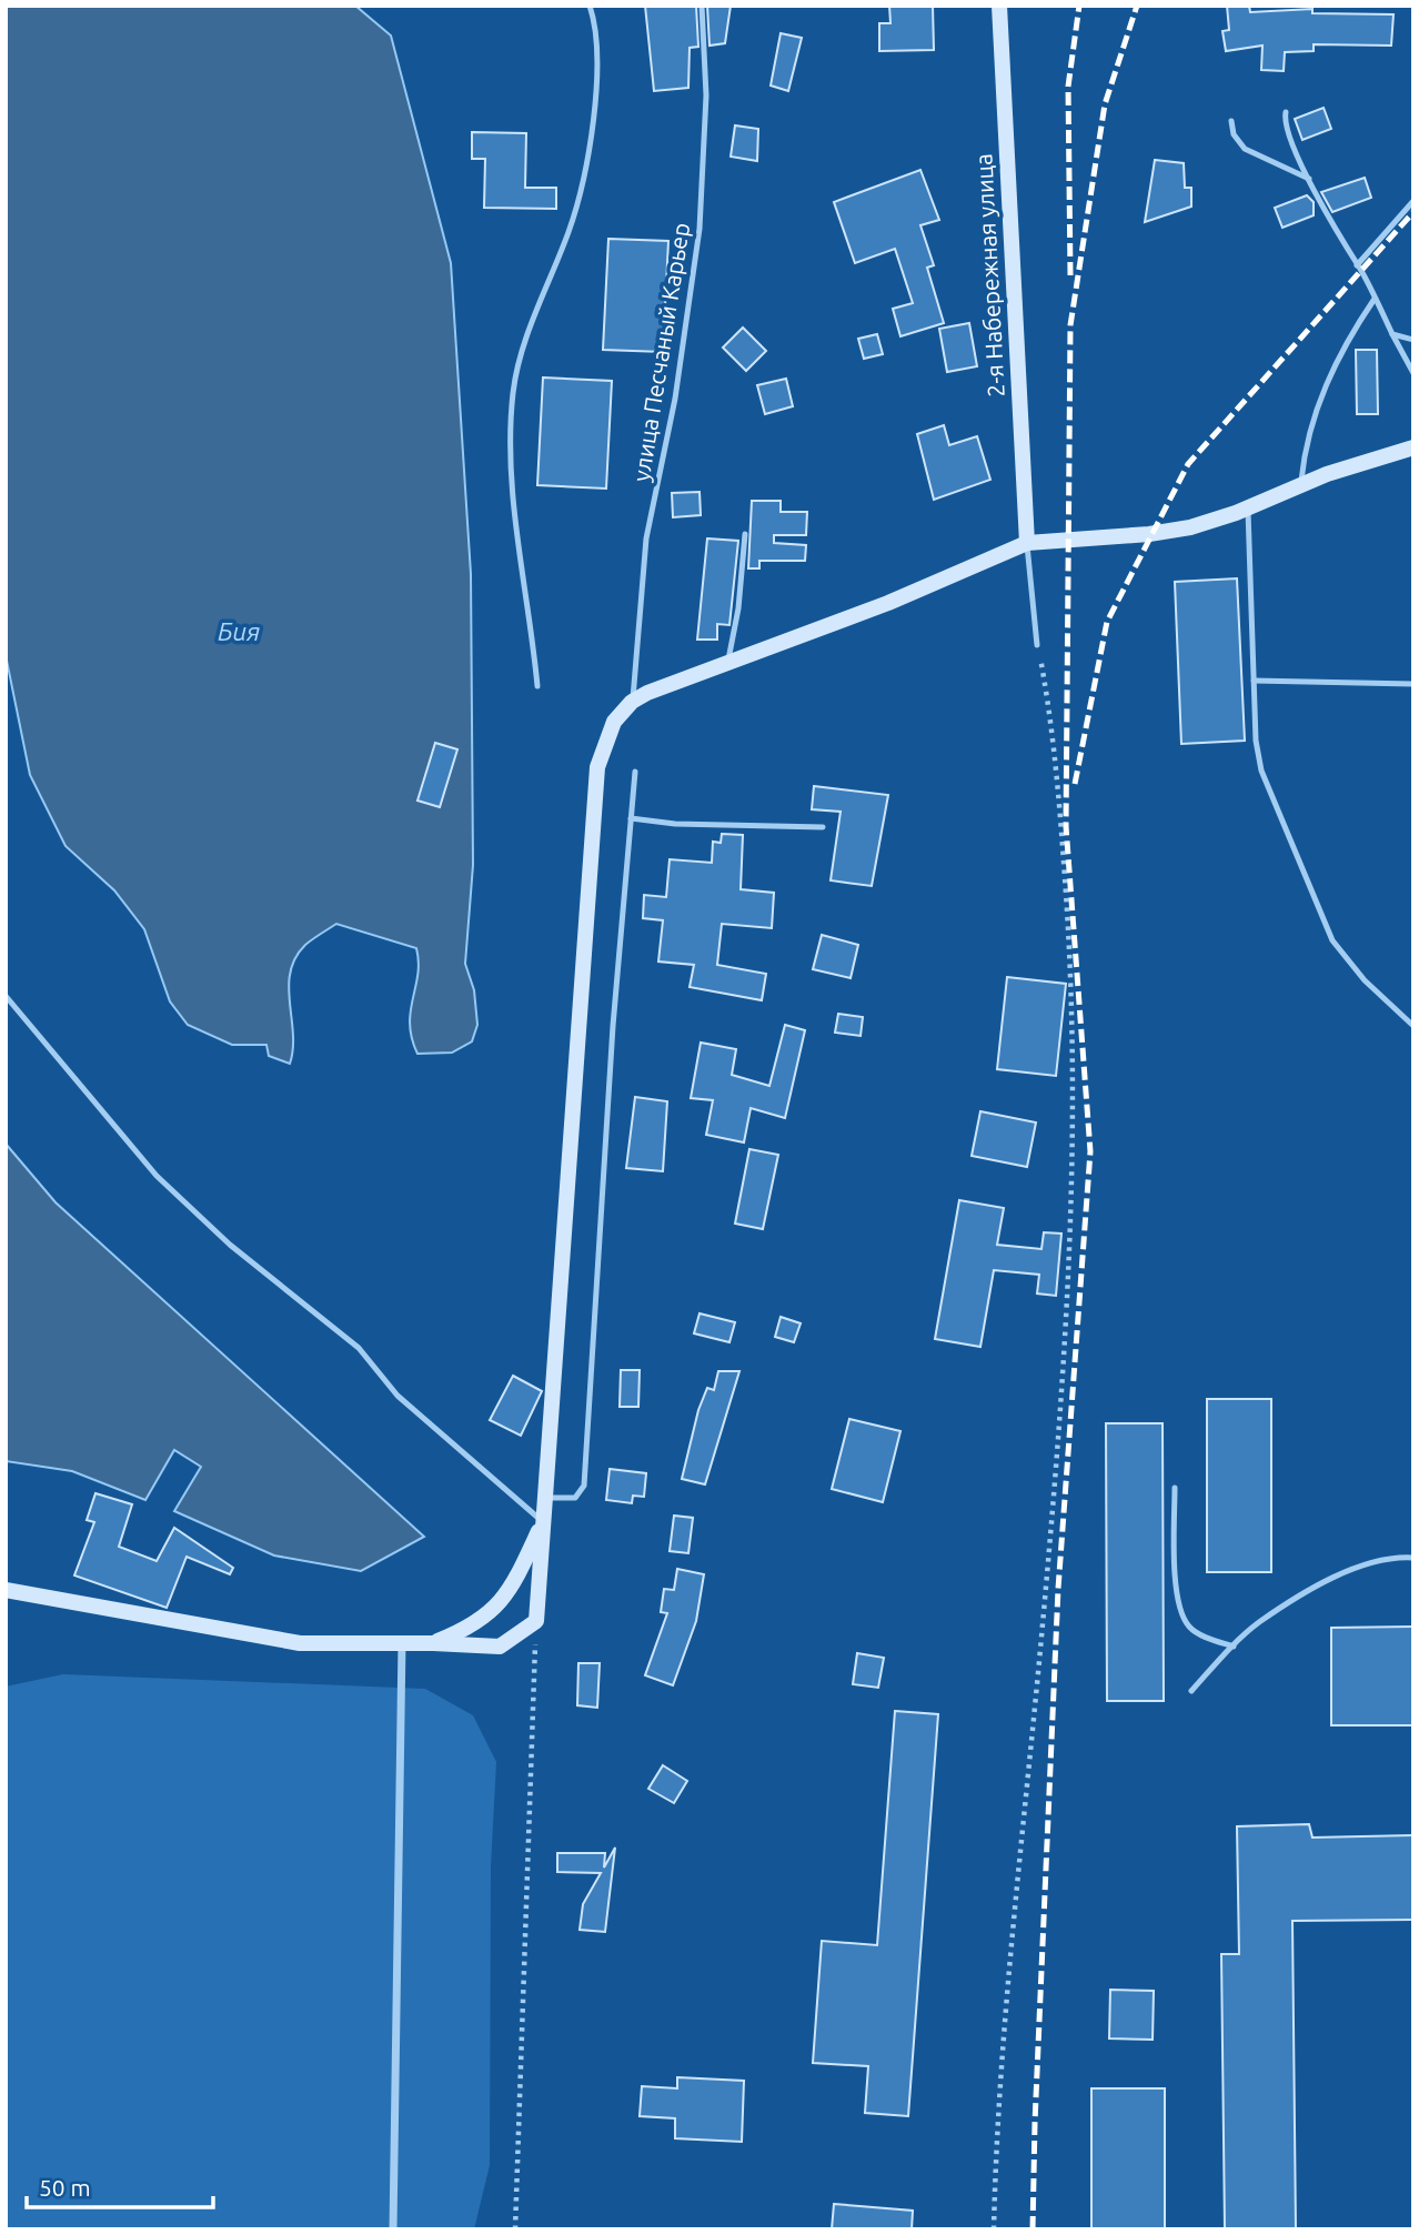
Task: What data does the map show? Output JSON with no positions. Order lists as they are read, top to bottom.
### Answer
{
  "streets": {
    "street": ["2-я Набережная улица"],
    "lane": ["улица Песчаный Карьер"]
  },
  "water": ["Бия"],
  "scale_bar": "50 m"
}
